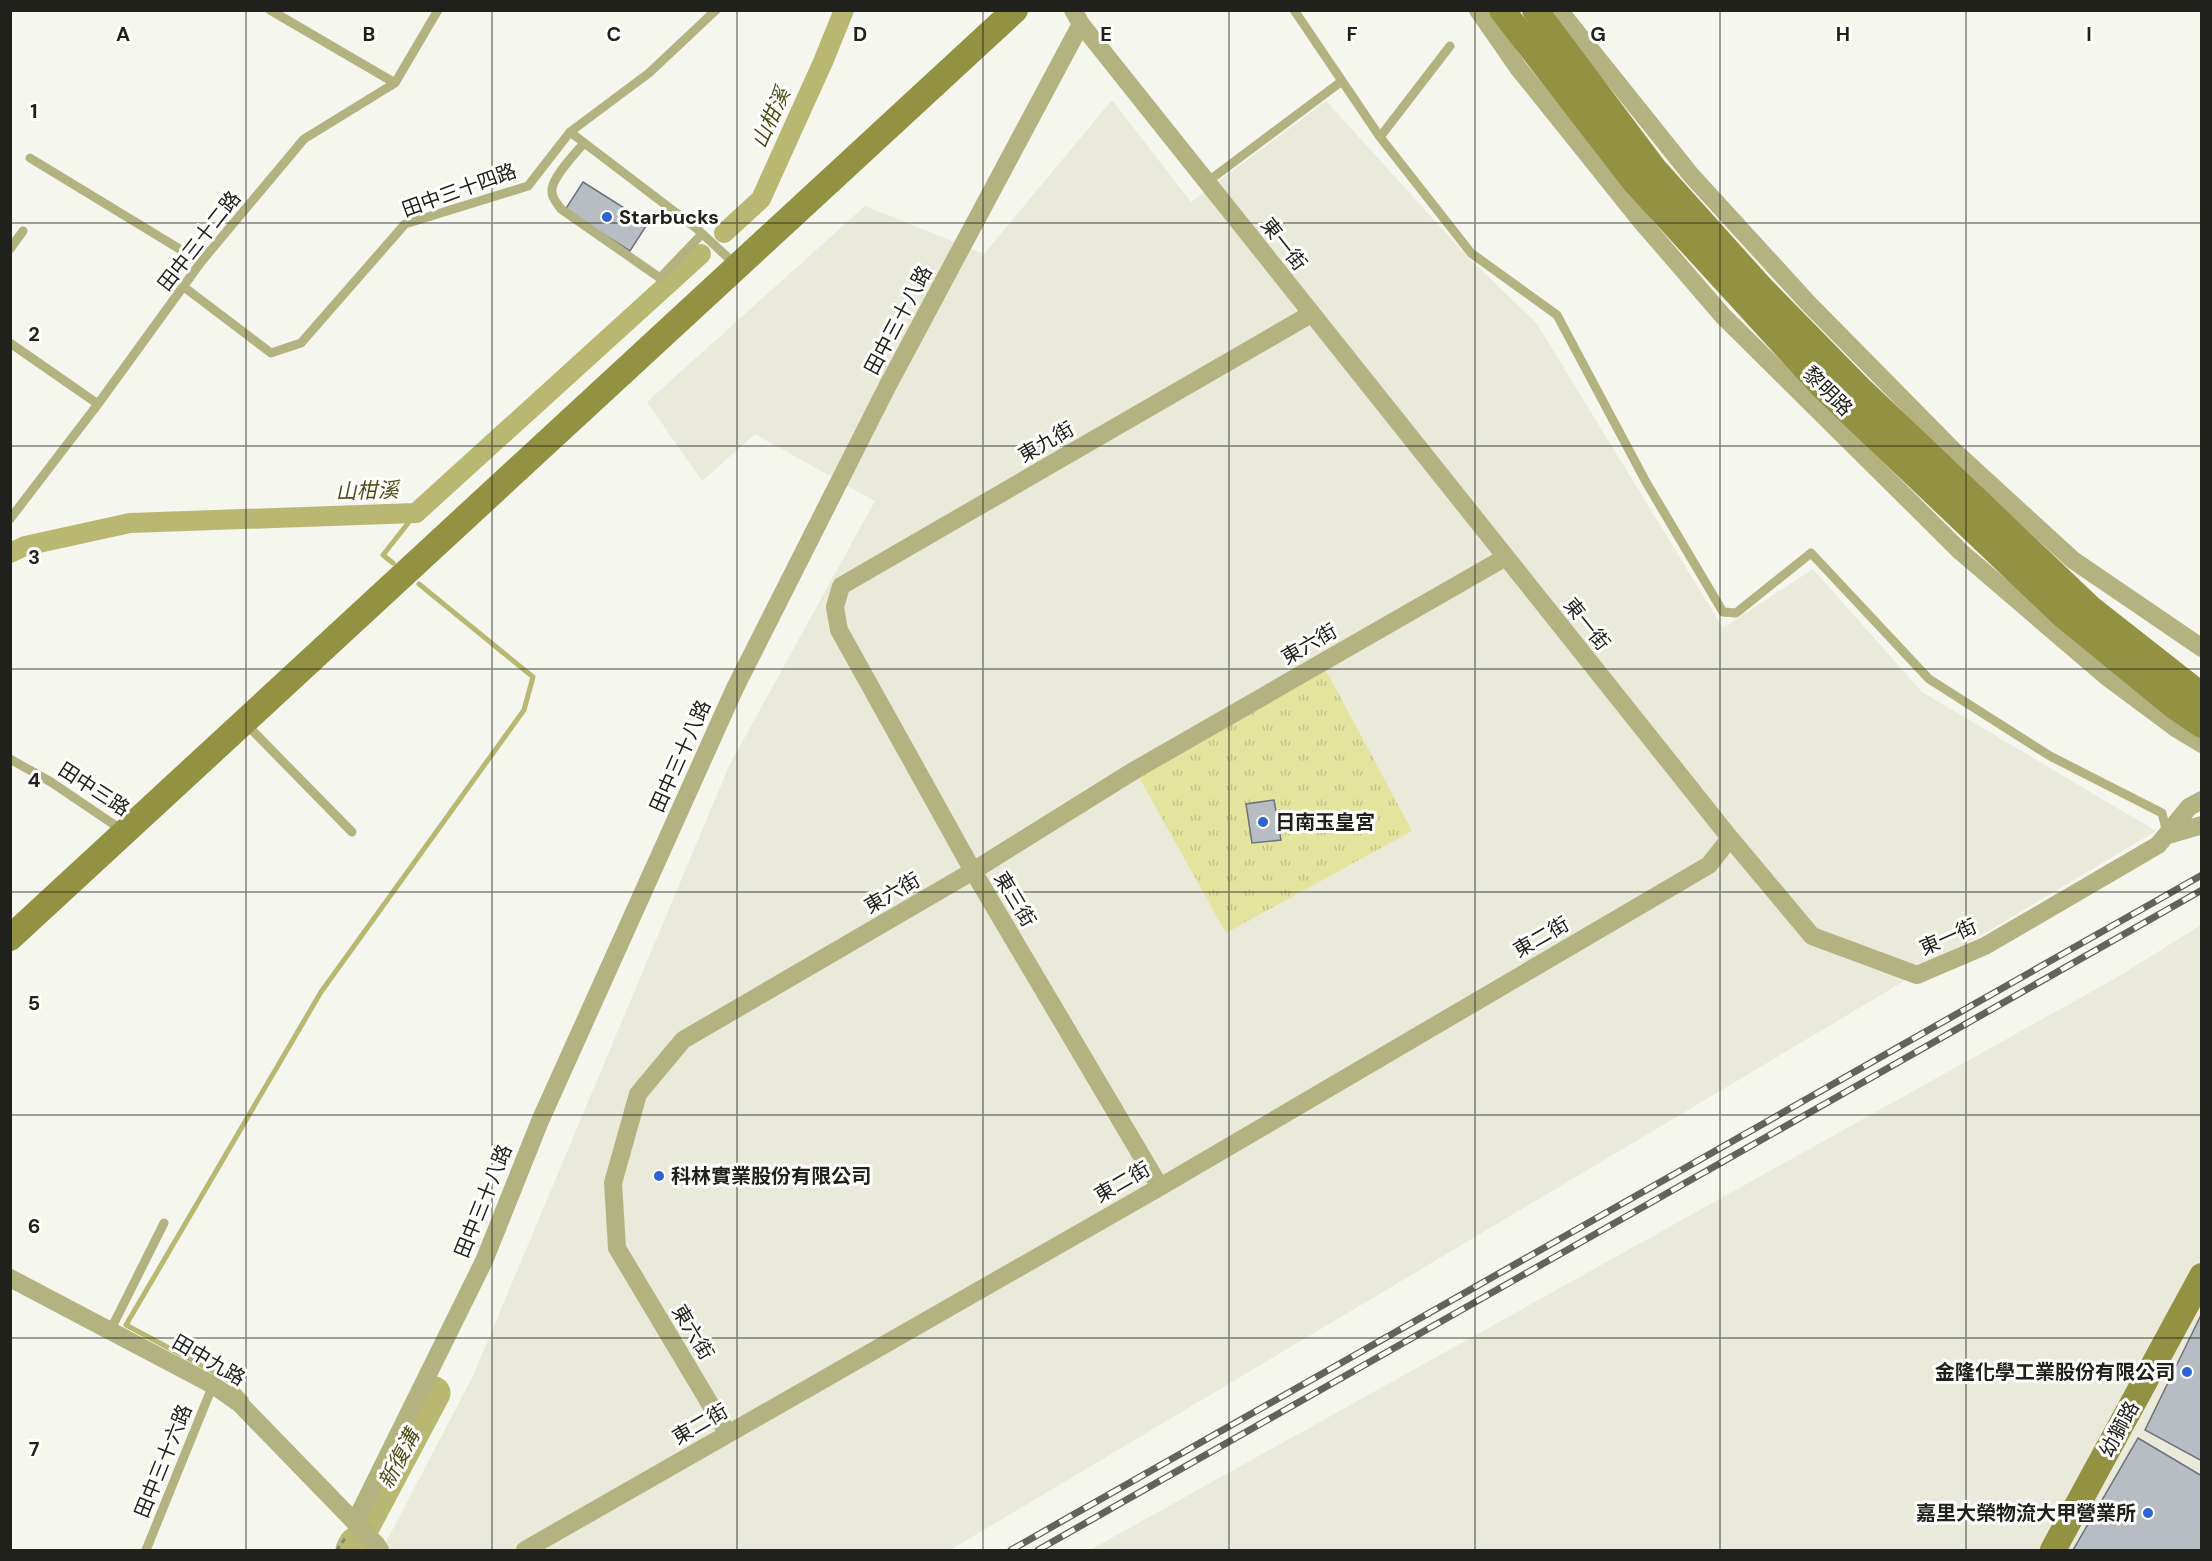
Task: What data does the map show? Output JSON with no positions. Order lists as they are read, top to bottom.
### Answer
{
  "streets": {
    "street": [
      "東一街",
      "田中三十八路",
      "黎明路",
      "東九街",
      "東六街",
      "東三街",
      "東二街",
      "田中九路",
      "幼獅路"
    ],
    "lane": [
      "田中三十四路",
      "田中三十二路",
      "田中三路",
      "田中三十六路"
    ]
  },
  "crossings": [
    ["田中三十四路", "田中三十二路"],
    ["東一街", "田中三十八路"],
    ["東一街", "東九街"],
    ["東一街", "東六街"],
    ["東一街", "東二街"],
    ["田中三十八路", "田中九路"],
    ["東九街", "東三街"],
    ["東六街", "東三街"],
    ["東六街", "東二街"],
    ["東三街", "東二街"],
    ["田中九路", "田中三十六路"]
  ],
  "water": ["山柑溪", "新復溝"],
  "places": [
    "Starbucks",
    "日南玉皇宮",
    "科林實業股份有限公司",
    "金隆化學工業股份有限公司",
    "嘉里大榮物流大甲營業所"
  ],
  "grid": {
    "columns": [
      "A",
      "B",
      "C",
      "D",
      "E",
      "F",
      "G",
      "H",
      "I"
    ],
    "rows": [
      "1",
      "2",
      "3",
      "4",
      "5",
      "6",
      "7"
    ]
  }
}
